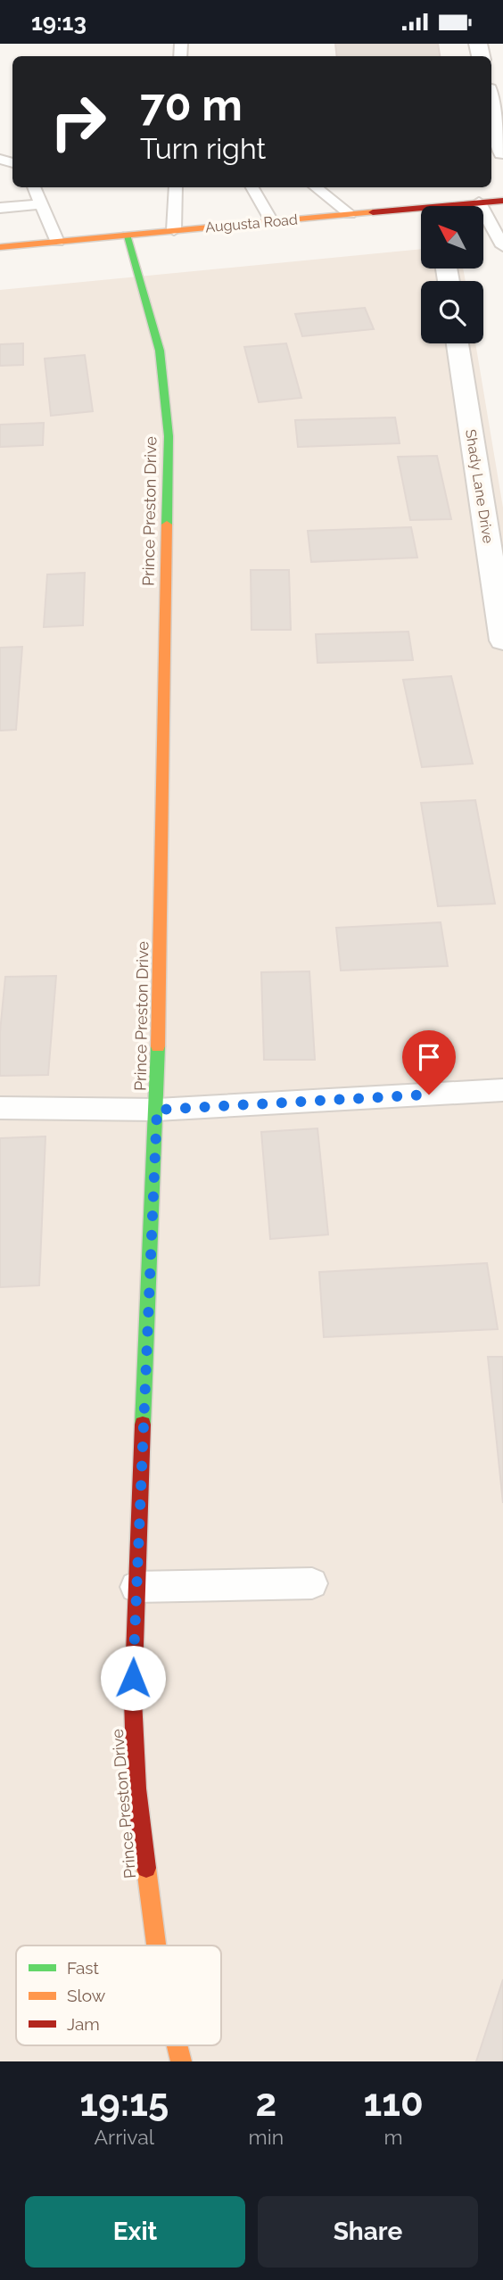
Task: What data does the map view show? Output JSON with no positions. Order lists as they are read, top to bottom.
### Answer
{
  "streets": {
    "main road": ["Augusta Road", "Prince Preston Drive"],
    "street": ["Shady Lane Drive"]
  },
  "crossings": [
    ["Augusta Road", "Prince Preston Drive"]
  ],
  "legend": ["Fast", "Slow", "Jam"],
  "north": "top left",
  "page": {
    "status": "19:13",
    "turn": ["70 m", "Turn right"],
    "eta": [
      "19:15",
      "Arrival",
      "2",
      "min",
      "110",
      "m"
    ],
    "buttons": ["Exit", "Share"]
  }
}
